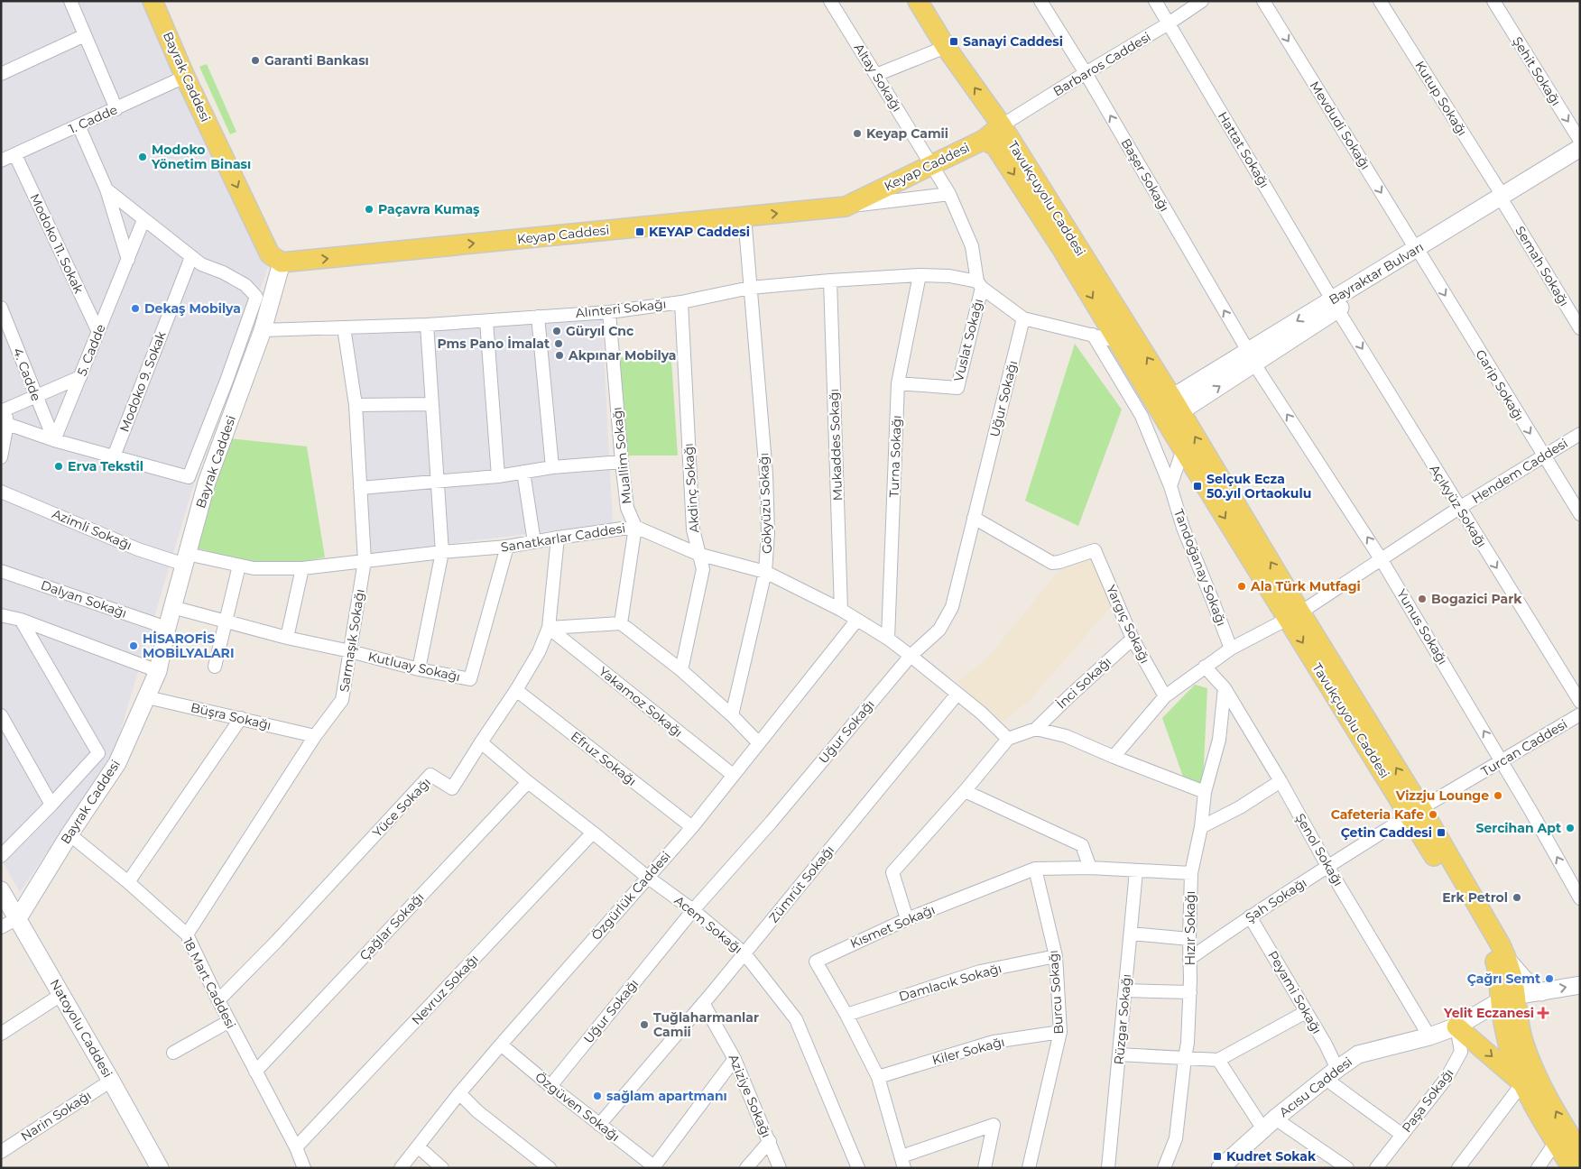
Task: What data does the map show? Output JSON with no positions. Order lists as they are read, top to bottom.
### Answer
{
  "streets": {
    "main road": ["Bayrak Caddesi", "Keyap Caddesi", "Tavukçuyolu Caddesi"],
    "street": [
      "Barbaros Caddesi",
      "Şehit Sokağı",
      "Altay Sokağı",
      "Kutup Sokağı",
      "1. Cadde",
      "Mevdudi Sokağı",
      "Hattat Sokağı",
      "Başer Sokağı",
      "Modoko 11. Sokak",
      "Semah Sokağı",
      "Bayraktar Bulvarı",
      "Alınteri Sokağı",
      "Vuslat Sokağı",
      "5. Cadde",
      "4. Cadde",
      "Modoko 9. Sokak",
      "Garip Sokağı",
      "Uğur Sokağı",
      "Mukaddes Sokağı",
      "Muallim Sokağı",
      "Turna Sokağı",
      "Hendem Caddesi",
      "Akdinç Sokağı",
      "Gökyüzü Sokağı",
      "Açıkyüz Sokağı",
      "Azimli Sokağı",
      "Sanatkarlar Caddesi",
      "Tandoğanay Sokağı",
      "Dalyan Sokağı",
      "Yargıç Sokağı",
      "Yunus Sokağı",
      "Sarmaşık Sokağı",
      "Kutluay Sokağı",
      "İnci Sokağı",
      "Yakamoz Sokağı",
      "Büşra Sokağı",
      "Turcan Caddesi",
      "Efruz Sokağı",
      "Yüce Sokağı",
      "Şenol Sokağı",
      "Zümrüt Sokağı",
      "Özgürlük Caddesi",
      "Şah Sokağı",
      "Acem Sokağı",
      "Çağlar Sokağı",
      "Kısmet Sokağı",
      "Hızır Sokağı",
      "Damlacık Sokağı",
      "18 Mart Caddesi",
      "Nevruz Sokağı",
      "Burcu Sokağı",
      "Peyami Sokağı",
      "Rüzgar Sokağı",
      "Natoyolu Caddesi",
      "Kiler Sokağı",
      "Acısu Caddesi",
      "Aziziye Sokağı",
      "Paşa Sokağı",
      "Özgüven Sokağı",
      "Narin Sokağı"
    ]
  },
  "crossings": [
    ["Barbaros Caddesi", "Hattat Sokağı"],
    ["Barbaros Caddesi", "Keyap Caddesi"],
    ["Barbaros Caddesi", "Başer Sokağı"],
    ["Barbaros Caddesi", "Tavukçuyolu Caddesi"],
    ["Bayrak Caddesi", "1. Cadde"],
    ["Bayrak Caddesi", "Keyap Caddesi"],
    ["Bayrak Caddesi", "Alınteri Sokağı"],
    ["Bayrak Caddesi", "Azimli Sokağı"],
    ["Bayrak Caddesi", "Sanatkarlar Caddesi"],
    ["Bayrak Caddesi", "Dalyan Sokağı"],
    ["Bayrak Caddesi", "Kutluay Sokağı"],
    ["Bayrak Caddesi", "Büşra Sokağı"],
    ["Bayrak Caddesi", "18 Mart Caddesi"],
    ["Bayrak Caddesi", "Natoyolu Caddesi"],
    ["Altay Sokağı", "Keyap Caddesi"],
    ["Altay Sokağı", "Alınteri Sokağı"],
    ["Altay Sokağı", "Vuslat Sokağı"],
    ["Kutup Sokağı", "Semah Sokağı"],
    ["Kutup Sokağı", "Bayraktar Bulvarı"],
    ["1. Cadde", "Modoko 11. Sokak"],
    ["Mevdudi Sokağı", "Bayraktar Bulvarı"],
    ["Mevdudi Sokağı", "Garip Sokağı"],
    ["Hattat Sokağı", "Bayraktar Bulvarı"],
    ["Hattat Sokağı", "Açıkyüz Sokağı"],
    ["Keyap Caddesi", "Tavukçuyolu Caddesi"],
    ["Keyap Caddesi", "Gökyüzü Sokağı"],
    ["Başer Sokağı", "Bayraktar Bulvarı"],
    ["Başer Sokağı", "Yunus Sokağı"],
    ["Tavukçuyolu Caddesi", "Bayraktar Bulvarı"],
    ["Tavukçuyolu Caddesi", "Hendem Caddesi"],
    ["Tavukçuyolu Caddesi", "Turcan Caddesi"],
    ["Tavukçuyolu Caddesi", "Şah Sokağı"],
    ["Tavukçuyolu Caddesi", "Acısu Caddesi"],
    ["Modoko 11. Sokak", "5. Cadde"],
    ["Semah Sokağı", "Bayraktar Bulvarı"],
    ["Bayraktar Bulvarı", "Garip Sokağı"],
    ["Bayraktar Bulvarı", "Açıkyüz Sokağı"],
    ["Bayraktar Bulvarı", "Yunus Sokağı"],
    ["Alınteri Sokağı", "Vuslat Sokağı"],
    ["Alınteri Sokağı", "Mukaddes Sokağı"],
    ["Alınteri Sokağı", "Muallim Sokağı"],
    ["Alınteri Sokağı", "Turna Sokağı"],
    ["Alınteri Sokağı", "Akdinç Sokağı"],
    ["Alınteri Sokağı", "Gökyüzü Sokağı"],
    ["Alınteri Sokağı", "Sarmaşık Sokağı"],
    ["Vuslat Sokağı", "Turna Sokağı"],
    ["5. Cadde", "4. Cadde"],
    ["Garip Sokağı", "Hendem Caddesi"],
    ["Uğur Sokağı", "Sanatkarlar Caddesi"],
    ["Uğur Sokağı", "Yargıç Sokağı"],
    ["Uğur Sokağı", "Acem Sokağı"],
    ["Uğur Sokağı", "Özgüven Sokağı"],
    ["Mukaddes Sokağı", "Sanatkarlar Caddesi"],
    ["Muallim Sokağı", "Sanatkarlar Caddesi"],
    ["Turna Sokağı", "Sanatkarlar Caddesi"],
    ["Hendem Caddesi", "Açıkyüz Sokağı"],
    ["Hendem Caddesi", "Tandoğanay Sokağı"],
    ["Hendem Caddesi", "Yargıç Sokağı"],
    ["Hendem Caddesi", "Yunus Sokağı"],
    ["Hendem Caddesi", "Şenol Sokağı"],
    ["Akdinç Sokağı", "Sanatkarlar Caddesi"],
    ["Gökyüzü Sokağı", "Sanatkarlar Caddesi"],
    ["Azimli Sokağı", "Sanatkarlar Caddesi"],
    ["Sanatkarlar Caddesi", "Sarmaşık Sokağı"],
    ["Sanatkarlar Caddesi", "Kutluay Sokağı"],
    ["Sanatkarlar Caddesi", "Yüce Sokağı"],
    ["Sanatkarlar Caddesi", "Zümrüt Sokağı"],
    ["Sanatkarlar Caddesi", "Özgürlük Caddesi"],
    ["Yargıç Sokağı", "İnci Sokağı"],
    ["Yunus Sokağı", "Turcan Caddesi"],
    ["Sarmaşık Sokağı", "Kutluay Sokağı"],
    ["Sarmaşık Sokağı", "Büşra Sokağı"],
    ["Sarmaşık Sokağı", "18 Mart Caddesi"],
    ["Yakamoz Sokağı", "Yüce Sokağı"],
    ["Yakamoz Sokağı", "Özgürlük Caddesi"],
    ["Turcan Caddesi", "Şah Sokağı"],
    ["Efruz Sokağı", "Yüce Sokağı"],
    ["Efruz Sokağı", "Özgürlük Caddesi"],
    ["Yüce Sokağı", "Acem Sokağı"],
    ["Yüce Sokağı", "18 Mart Caddesi"],
    ["Şenol Sokağı", "Şah Sokağı"],
    ["Şenol Sokağı", "Hızır Sokağı"],
    ["Şenol Sokağı", "Acısu Caddesi"],
    ["Zümrüt Sokağı", "Acem Sokağı"],
    ["Zümrüt Sokağı", "Aziziye Sokağı"],
    ["Zümrüt Sokağı", "Özgüven Sokağı"],
    ["Özgürlük Caddesi", "Acem Sokağı"],
    ["Özgürlük Caddesi", "Özgüven Sokağı"],
    ["Şah Sokağı", "Hızır Sokağı"],
    ["Şah Sokağı", "Peyami Sokağı"],
    ["Acem Sokağı", "Çağlar Sokağı"],
    ["Acem Sokağı", "Nevruz Sokağı"],
    ["Çağlar Sokağı", "18 Mart Caddesi"],
    ["Kısmet Sokağı", "Hızır Sokağı"],
    ["Kısmet Sokağı", "Damlacık Sokağı"],
    ["Kısmet Sokağı", "Burcu Sokağı"],
    ["Kısmet Sokağı", "Rüzgar Sokağı"],
    ["Kısmet Sokağı", "Kiler Sokağı"],
    ["Damlacık Sokağı", "Burcu Sokağı"],
    ["18 Mart Caddesi", "Nevruz Sokağı"],
    ["Burcu Sokağı", "Kiler Sokağı"],
    ["Peyami Sokağı", "Acısu Caddesi"],
    ["Natoyolu Caddesi", "Narin Sokağı"],
    ["Acısu Caddesi", "Paşa Sokağı"]
  ],
  "one_way": [
    "Şehit Sokağı",
    "Mevdudi Sokağı",
    "Keyap Caddesi",
    "Başer Sokağı",
    "Garip Sokağı",
    "Açıkyüz Sokağı",
    "Yunus Sokağı"
  ],
  "places": {
    "transit": [
      "Sanayi Caddesi",
      "KEYAP Caddesi",
      "Selçuk Ecza 50.yıl Ortaokulu",
      "Çetin Caddesi",
      "Kudret Sokak"
    ],
    "other": [
      "Garanti Bankası",
      "Keyap Camii",
      "Modoko Yönetim Binası",
      "Paçavra Kumaş",
      "Dekaş Mobilya",
      "Güryıl Cnc",
      "Pms Pano İmalat",
      "Akpınar Mobilya",
      "Erva Tekstil",
      "Ala Türk Mutfagi",
      "Bogazici Park",
      "HİSAROFİS MOBİLYALARI",
      "Vizzju Lounge",
      "Cafeteria Kafe",
      "Sercihan Apt",
      "Erk Petrol",
      "Çağrı Semt",
      "Tuğlaharmanlar Camii",
      "sağlam apartmanı"
    ],
    "health": ["Yelit Eczanesi"]
  }
}
